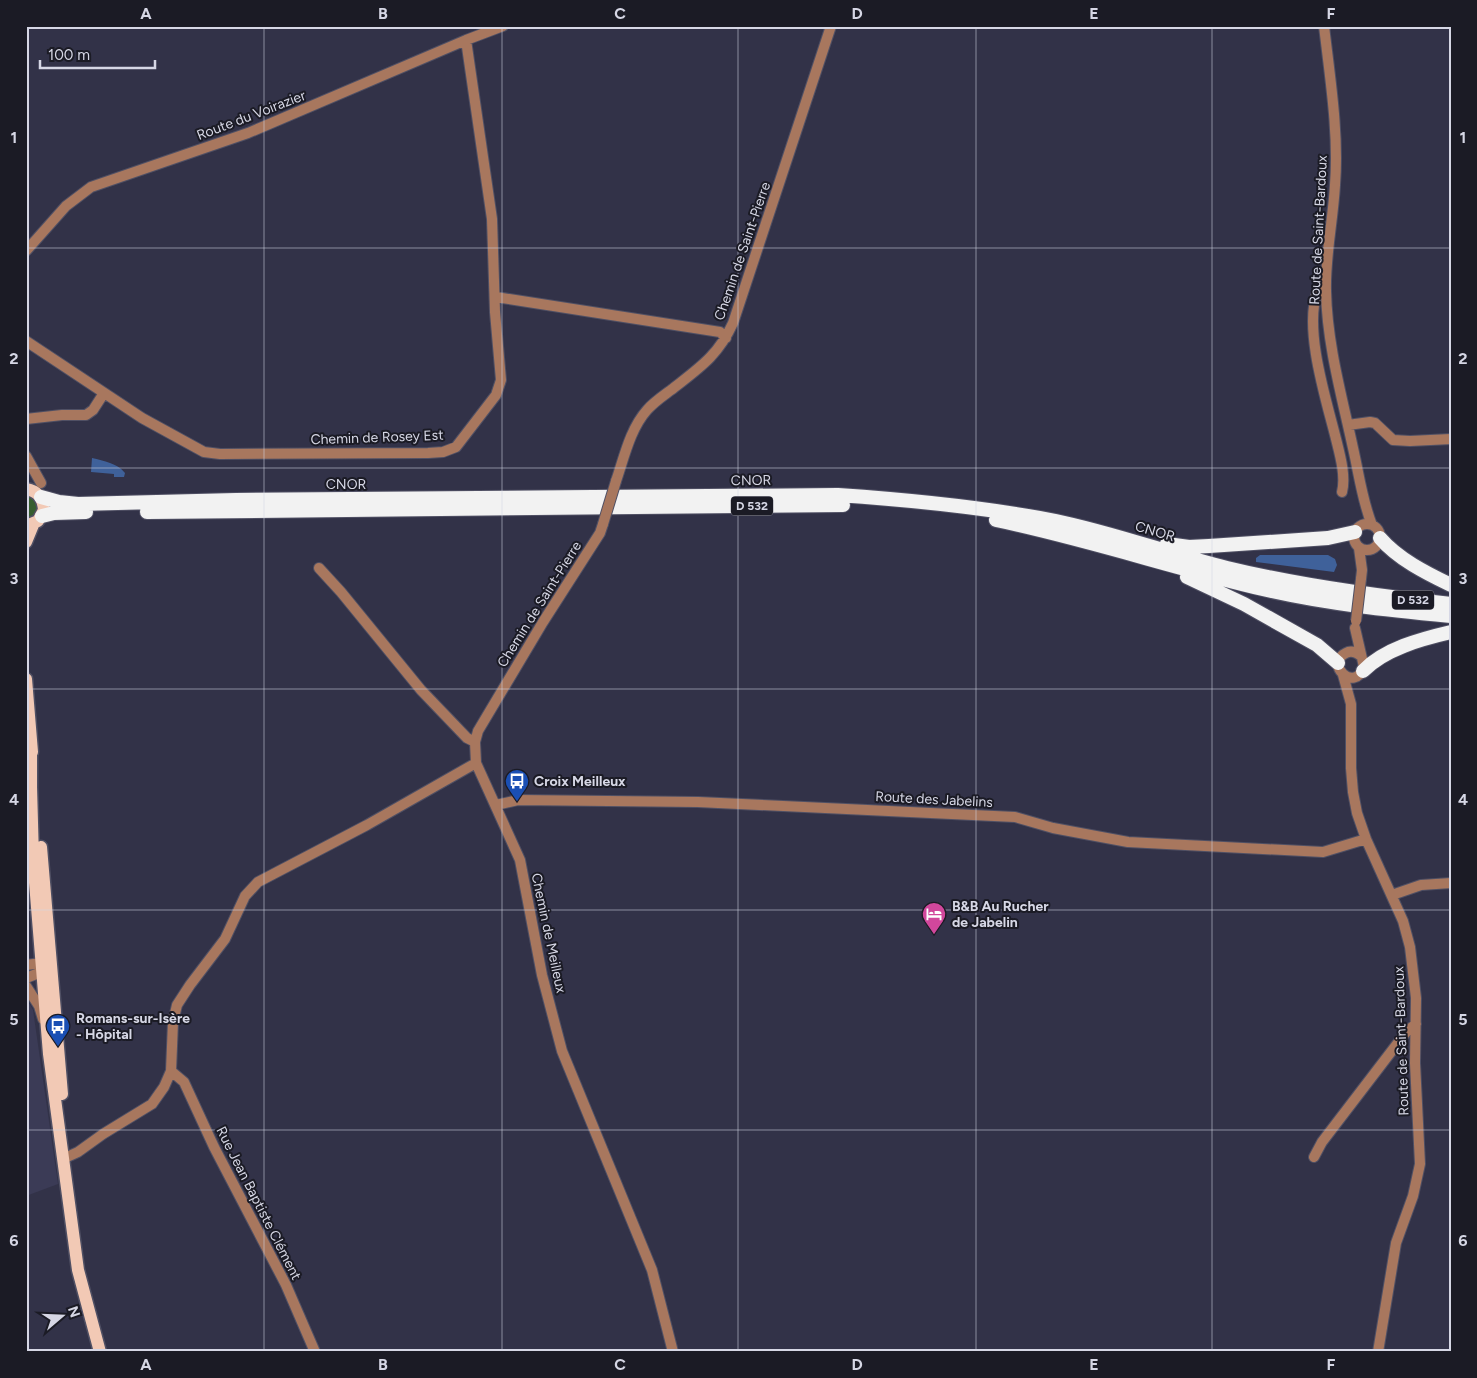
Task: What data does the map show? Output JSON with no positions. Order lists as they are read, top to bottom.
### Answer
{
  "streets": {
    "highway": ["CNOR", "D 532"],
    "street": [
      "Route du Voirazier",
      "Route de Saint-Bardoux",
      "Chemin de Saint-Pierre",
      "Chemin de Rosey Est",
      "Route des Jabelins",
      "Chemin de Meilleux",
      "Rue Jean Baptiste Clément"
    ]
  },
  "crossings": [
    ["Route du Voirazier", "Chemin de Rosey Est"],
    ["Route de Saint-Bardoux", "Route des Jabelins"],
    ["Chemin de Saint-Pierre", "Chemin de Meilleux"],
    ["Route des Jabelins", "Chemin de Meilleux"]
  ],
  "places": {
    "bus stop": ["Croix Meilleux", "Romans-sur-Isère - Hôpital"],
    "hotel": ["B&B Au Rucher de Jabelin"]
  },
  "scale_bar": "100 m",
  "north": "right",
  "grid": {
    "columns": [
      "A",
      "B",
      "C",
      "D",
      "E",
      "F"
    ],
    "rows": [
      "1",
      "2",
      "3",
      "4",
      "5",
      "6"
    ]
  }
}
